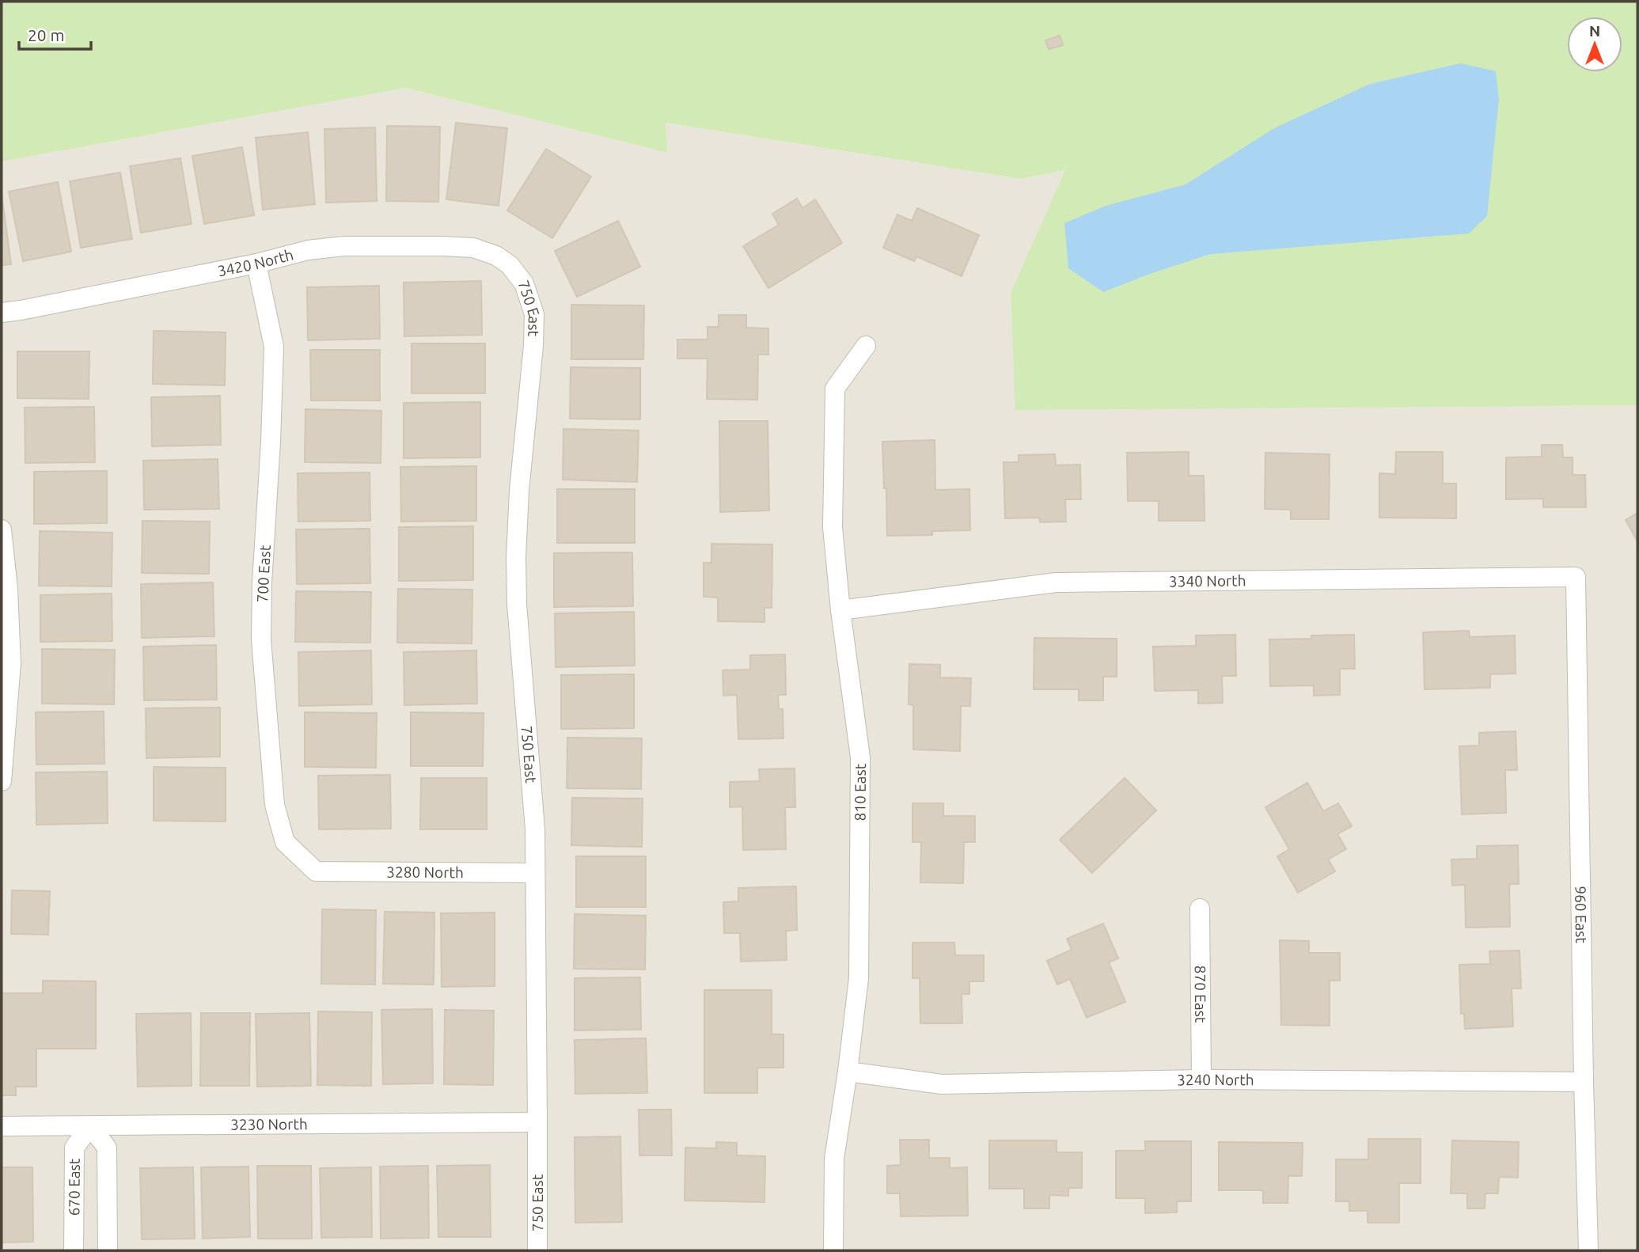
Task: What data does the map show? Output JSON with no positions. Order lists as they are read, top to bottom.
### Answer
{
  "streets": {
    "street": [
      "3420 North",
      "750 East",
      "700 East",
      "3340 North",
      "810 East",
      "3280 North",
      "960 East",
      "870 East",
      "3240 North",
      "3230 North",
      "670 East"
    ]
  },
  "crossings": [
    ["3420 North", "750 East"],
    ["3420 North", "700 East"],
    ["750 East", "3280 North"],
    ["750 East", "3230 North"],
    ["700 East", "3280 North"],
    ["3340 North", "810 East"],
    ["3340 North", "960 East"],
    ["810 East", "3240 North"],
    ["960 East", "3240 North"],
    ["870 East", "3240 North"],
    ["3230 North", "670 East"]
  ],
  "scale_bar": "20 m",
  "north": "top"
}
